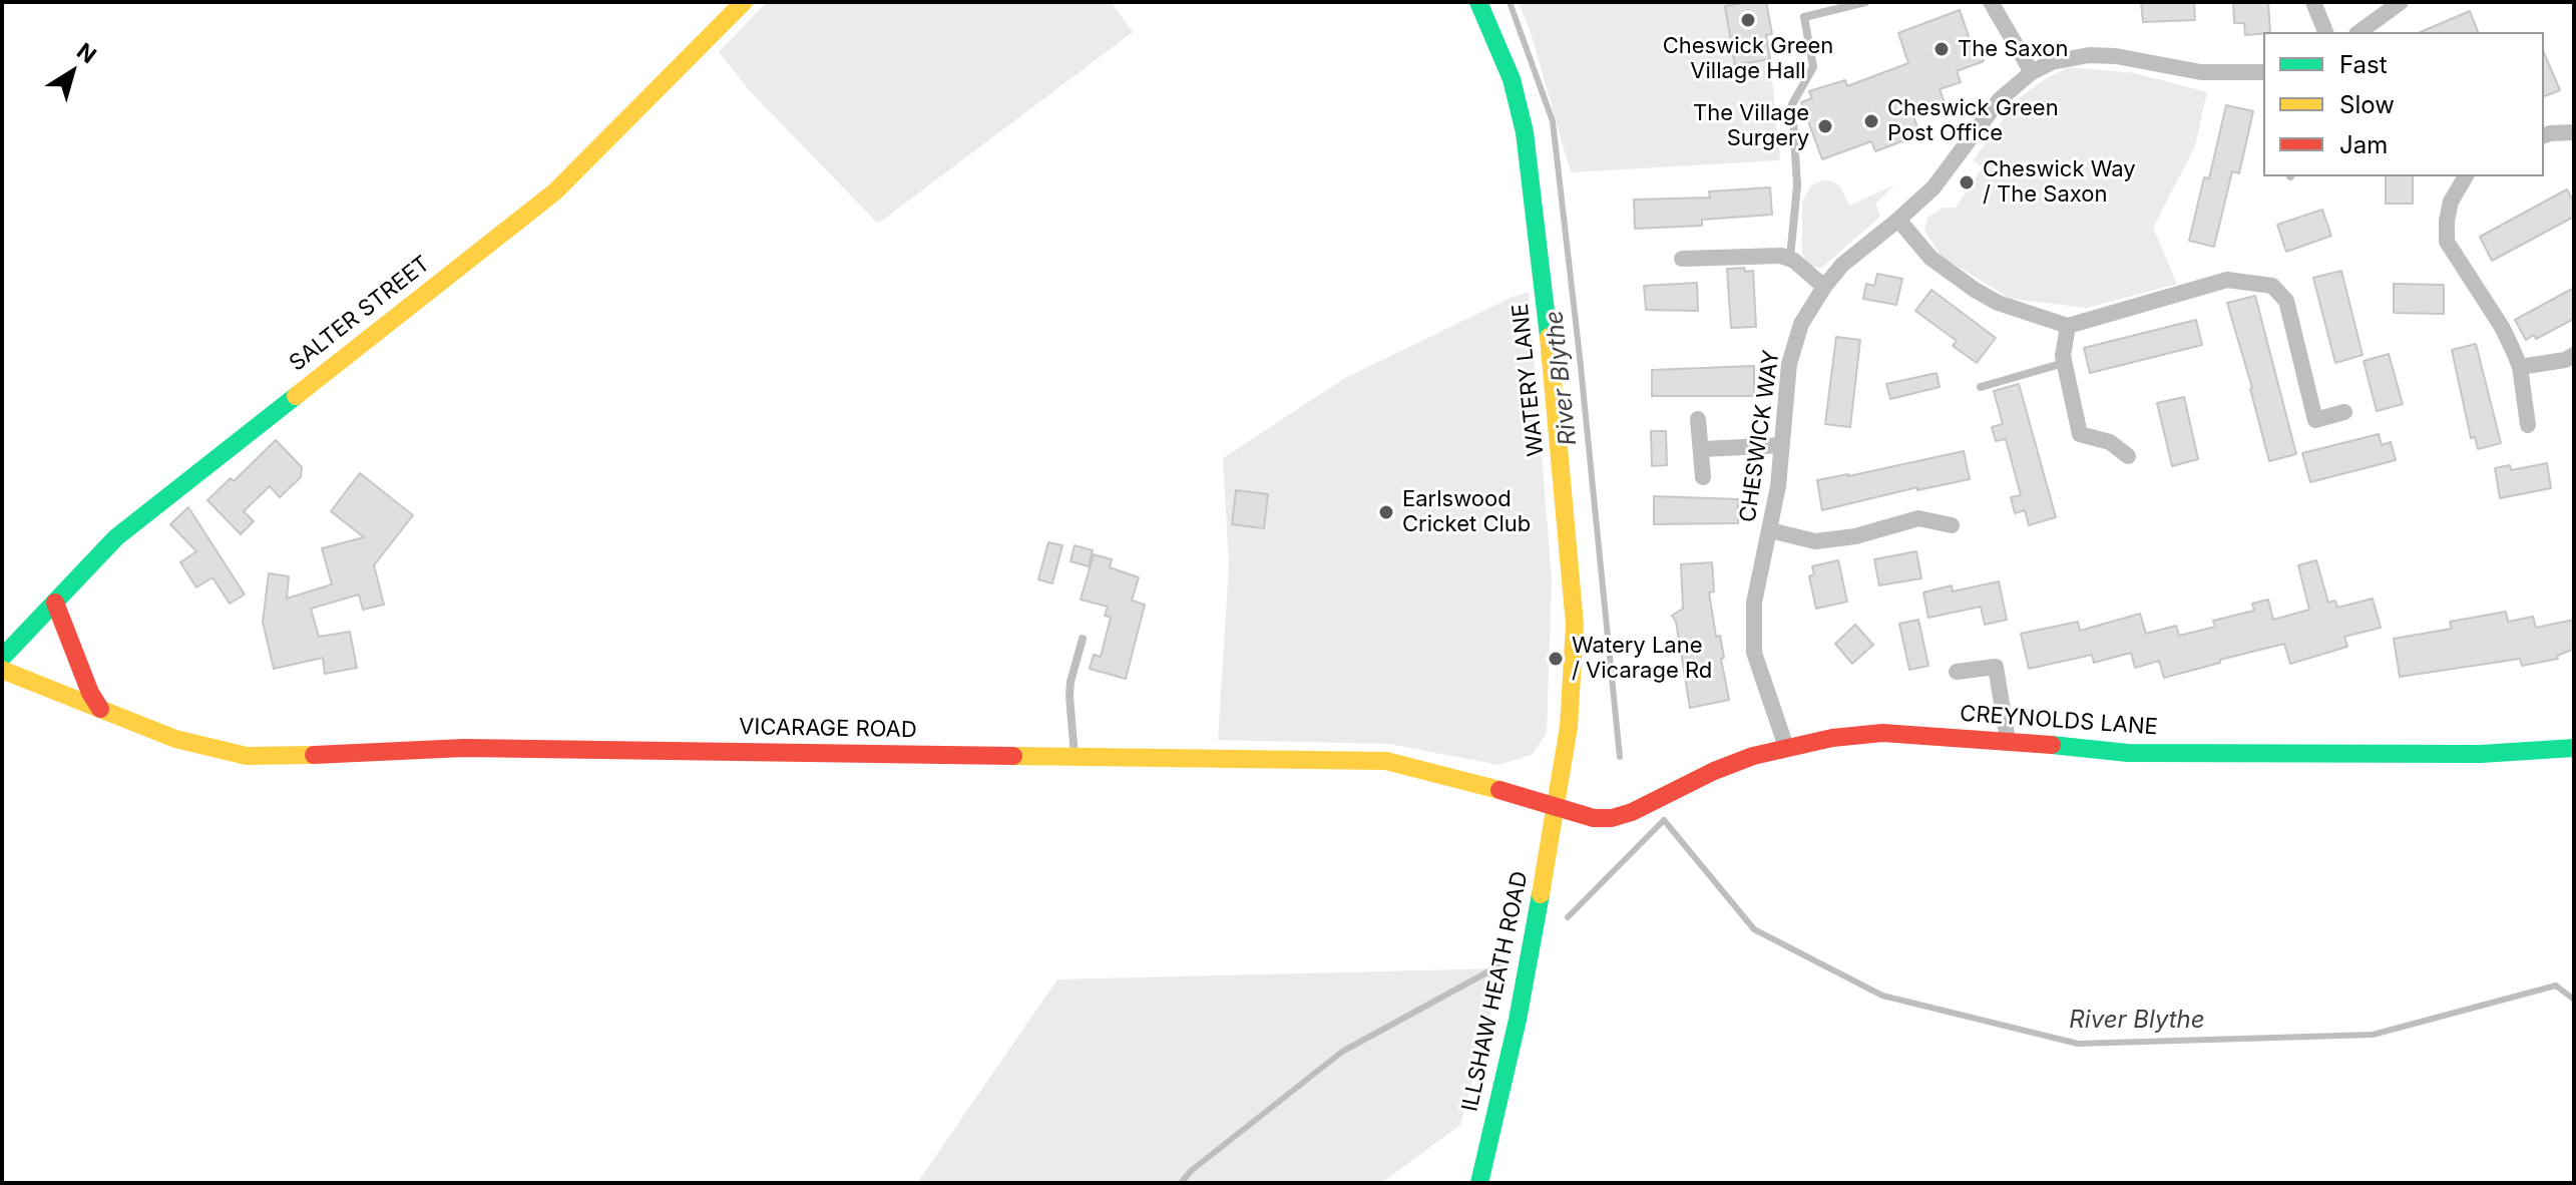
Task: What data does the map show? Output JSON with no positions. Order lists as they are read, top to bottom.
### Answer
{
  "streets": {
    "street": [
      "SALTER STREET",
      "WATERY LANE",
      "CHESWICK WAY",
      "CREYNOLDS LANE",
      "VICARAGE ROAD",
      "ILLSHAW HEATH ROAD"
    ]
  },
  "crossings": [
    ["WATERY LANE", "CREYNOLDS LANE"],
    ["WATERY LANE", "VICARAGE ROAD"],
    ["WATERY LANE", "ILLSHAW HEATH ROAD"],
    ["CHESWICK WAY", "CREYNOLDS LANE"],
    ["CREYNOLDS LANE", "VICARAGE ROAD"],
    ["CREYNOLDS LANE", "ILLSHAW HEATH ROAD"],
    ["VICARAGE ROAD", "ILLSHAW HEATH ROAD"]
  ],
  "water": ["River Blythe"],
  "places": [
    "Cheswick Green Village Hall",
    "The Saxon",
    "Cheswick Green Post Office",
    "The Village Surgery",
    "Cheswick Way / The Saxon",
    "Earlswood Cricket Club",
    "Watery Lane / Vicarage Rd"
  ],
  "legend": ["Fast", "Slow", "Jam"],
  "north": "top right"
}
